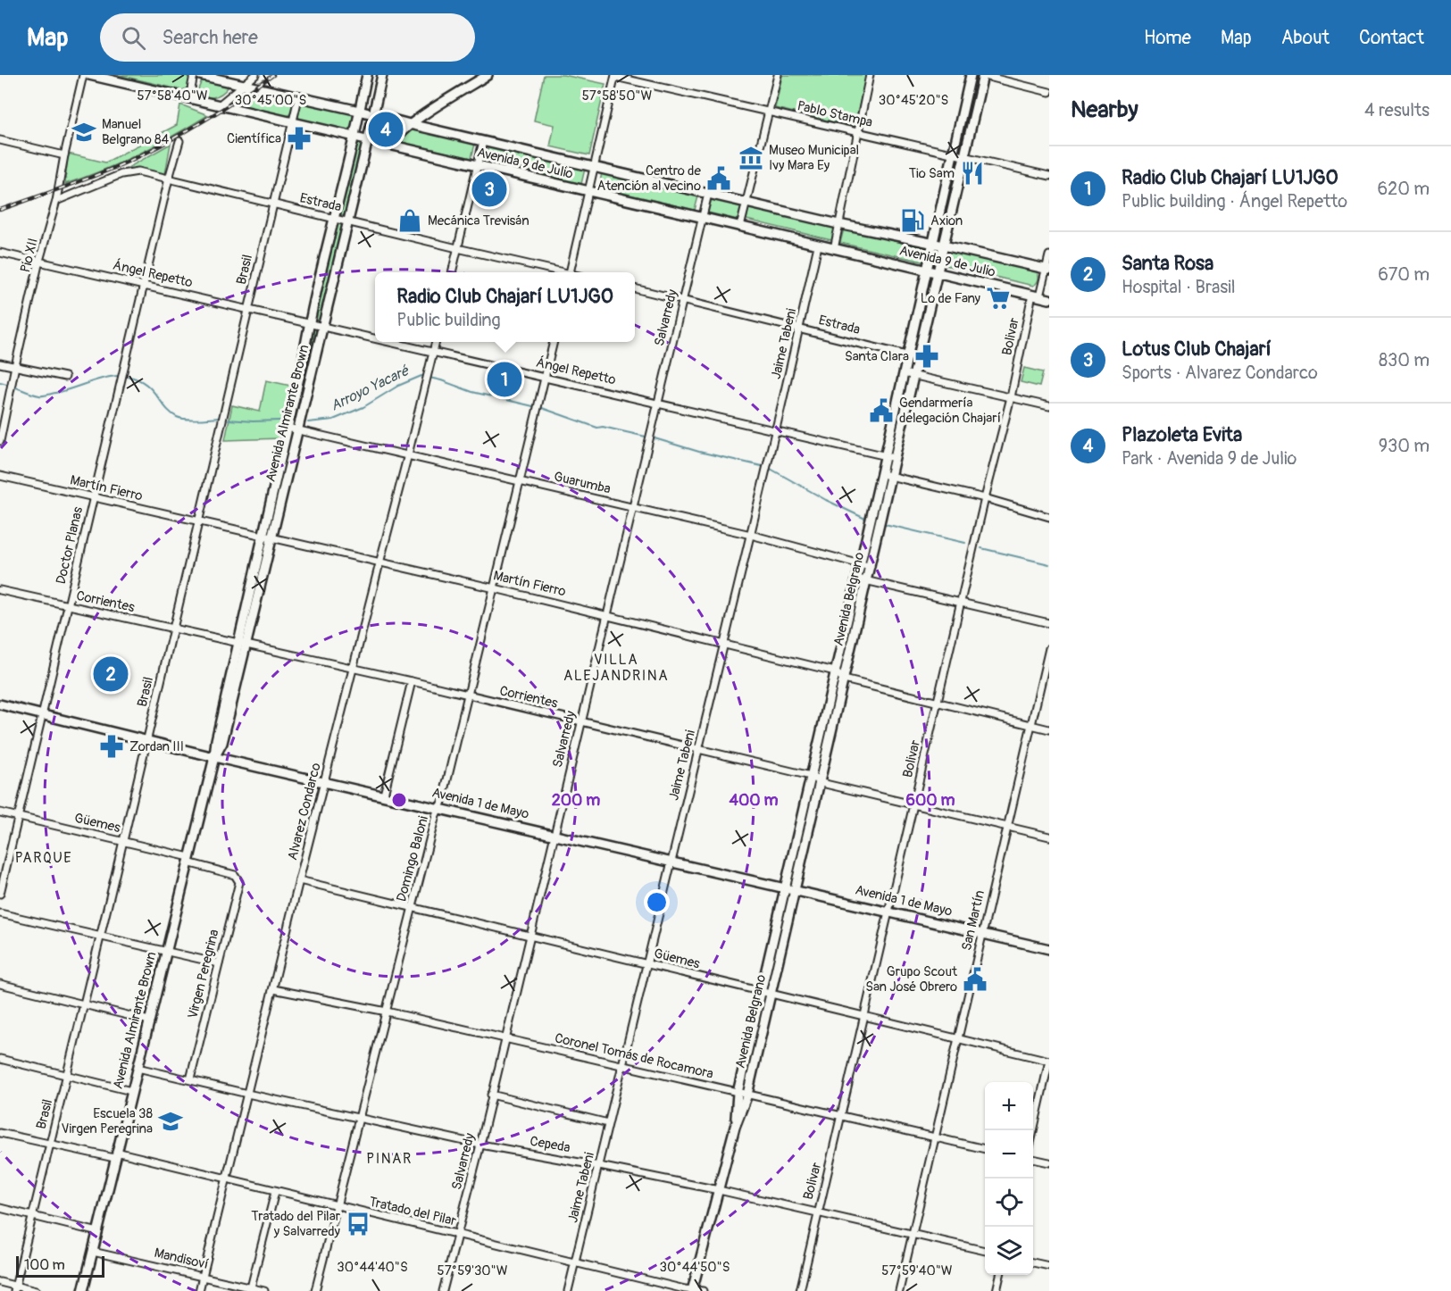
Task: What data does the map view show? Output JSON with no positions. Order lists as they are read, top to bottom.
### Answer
{
  "streets": {
    "main road": [
      "Avenida 9 de Julio",
      "Avenida Almirante Brown",
      "Avenida Belgrano",
      "Avenida 1 de Mayo"
    ],
    "street": [
      "Pablo Stampa",
      "Estrada",
      "Pio XII",
      "Brasil",
      "Ángel Repetto",
      "Salvarredy",
      "Bolivar",
      "Jaime Tabeni",
      "Guarumba",
      "Martín Fierro",
      "Doctor Planas",
      "Corrientes",
      "Alvarez Condarco",
      "Güemes",
      "Domingo Baloni",
      "San Martín",
      "Virgen Peregrina",
      "Coronel Tomás de Rocamora",
      "Cepeda",
      "Tratado del Pilar",
      "Mandisoví"
    ]
  },
  "crossings": [
    ["Pablo Stampa", "Avenida Belgrano"],
    ["Avenida 9 de Julio", "Brasil"],
    ["Avenida 9 de Julio", "Salvarredy"],
    ["Avenida 9 de Julio", "Bolivar"],
    ["Avenida 9 de Julio", "Jaime Tabeni"],
    ["Avenida 9 de Julio", "Avenida Almirante Brown"],
    ["Avenida 9 de Julio", "Avenida Belgrano"],
    ["Estrada", "Pio XII"],
    ["Estrada", "Brasil"],
    ["Estrada", "Salvarredy"],
    ["Estrada", "Jaime Tabeni"],
    ["Estrada", "Avenida Almirante Brown"],
    ["Estrada", "Doctor Planas"],
    ["Estrada", "Avenida Belgrano"],
    ["Pio XII", "Ángel Repetto"],
    ["Brasil", "Ángel Repetto"],
    ["Brasil", "Martín Fierro"],
    ["Brasil", "Corrientes"],
    ["Brasil", "Avenida 1 de Mayo"],
    ["Brasil", "Güemes"],
    ["Brasil", "Tratado del Pilar"],
    ["Ángel Repetto", "Salvarredy"],
    ["Ángel Repetto", "Jaime Tabeni"],
    ["Ángel Repetto", "Avenida Almirante Brown"],
    ["Ángel Repetto", "Doctor Planas"],
    ["Ángel Repetto", "Avenida Belgrano"],
    ["Ángel Repetto", "Alvarez Condarco"],
    ["Ángel Repetto", "Domingo Baloni"],
    ["Salvarredy", "Guarumba"],
    ["Salvarredy", "Martín Fierro"],
    ["Salvarredy", "Corrientes"],
    ["Salvarredy", "Avenida 1 de Mayo"],
    ["Salvarredy", "Güemes"],
    ["Salvarredy", "Coronel Tomás de Rocamora"],
    ["Salvarredy", "Cepeda"],
    ["Salvarredy", "Tratado del Pilar"],
    ["Bolivar", "Martín Fierro"],
    ["Bolivar", "Corrientes"],
    ["Bolivar", "Avenida 1 de Mayo"],
    ["Bolivar", "Güemes"],
    ["Bolivar", "Coronel Tomás de Rocamora"],
    ["Bolivar", "Cepeda"],
    ["Jaime Tabeni", "Guarumba"],
    ["Jaime Tabeni", "Martín Fierro"],
    ["Jaime Tabeni", "Corrientes"],
    ["Jaime Tabeni", "Avenida 1 de Mayo"],
    ["Jaime Tabeni", "Güemes"],
    ["Jaime Tabeni", "Coronel Tomás de Rocamora"],
    ["Jaime Tabeni", "Cepeda"],
    ["Jaime Tabeni", "Tratado del Pilar"],
    ["Avenida Almirante Brown", "Guarumba"],
    ["Avenida Almirante Brown", "Martín Fierro"],
    ["Avenida Almirante Brown", "Corrientes"],
    ["Avenida Almirante Brown", "Avenida 1 de Mayo"],
    ["Avenida Almirante Brown", "Güemes"],
    ["Avenida Almirante Brown", "Cepeda"],
    ["Avenida Almirante Brown", "Tratado del Pilar"],
    ["Avenida Almirante Brown", "Mandisoví"],
    ["Guarumba", "Avenida Belgrano"],
    ["Guarumba", "Alvarez Condarco"],
    ["Guarumba", "Domingo Baloni"],
    ["Martín Fierro", "Doctor Planas"],
    ["Martín Fierro", "Avenida Belgrano"],
    ["Martín Fierro", "Alvarez Condarco"],
    ["Martín Fierro", "Domingo Baloni"],
    ["Martín Fierro", "San Martín"],
    ["Doctor Planas", "Corrientes"],
    ["Doctor Planas", "Avenida 1 de Mayo"],
    ["Doctor Planas", "Güemes"],
    ["Avenida Belgrano", "Corrientes"],
    ["Avenida Belgrano", "Avenida 1 de Mayo"],
    ["Avenida Belgrano", "Güemes"],
    ["Avenida Belgrano", "Coronel Tomás de Rocamora"],
    ["Avenida Belgrano", "Cepeda"],
    ["Avenida Belgrano", "Tratado del Pilar"],
    ["Corrientes", "Alvarez Condarco"],
    ["Corrientes", "Domingo Baloni"],
    ["Corrientes", "San Martín"],
    ["Avenida 1 de Mayo", "Alvarez Condarco"],
    ["Avenida 1 de Mayo", "Domingo Baloni"],
    ["Avenida 1 de Mayo", "San Martín"],
    ["Alvarez Condarco", "Güemes"],
    ["Alvarez Condarco", "Coronel Tomás de Rocamora"],
    ["Alvarez Condarco", "Cepeda"],
    ["Alvarez Condarco", "Tratado del Pilar"],
    ["Alvarez Condarco", "Mandisoví"],
    ["Güemes", "Domingo Baloni"],
    ["Güemes", "San Martín"],
    ["Güemes", "Virgen Peregrina"],
    ["Domingo Baloni", "Coronel Tomás de Rocamora"],
    ["Domingo Baloni", "Cepeda"],
    ["Domingo Baloni", "Tratado del Pilar"],
    ["San Martín", "Coronel Tomás de Rocamora"],
    ["San Martín", "Cepeda"],
    ["Virgen Peregrina", "Cepeda"]
  ],
  "districts": ["VILLA ALEJANDRINA", "PARQUE", "PINAR"],
  "water": ["Arroyo Yacaré"],
  "places": {
    "school or university": ["Manuel Belgrano 84", "Escuela 38 Virgen Peregrina"],
    "pharmacy": ["Científica", "Santa Clara", "Zordan III"],
    "museum": ["Museo Municipal Ivy Mara Ey"],
    "restaurant": ["Tio Sam"],
    "public building": ["Centro de Atención al vecino", "Gendarmería delegación Chajarí", "Grupo Scout San José Obrero"],
    "shop": ["Mecánica Trevisán"],
    "fuel station": ["Axion"],
    "supermarket": ["Lo de Fany"],
    "bus stop": ["Tratado del Pilar y Salvarredy"]
  },
  "scale_bar": "100 m",
  "page": {
    "header": "Map",
    "search": "Search here",
    "nav": [
      "Home",
      "Map",
      "About",
      "Contact"
    ],
    "heading": ["Nearby", "4 results"],
    "pins": [
      "4",
      "3",
      "1",
      "2"
    ],
    "list": [
      {
        "mark": "1",
        "name": "Radio Club Chajarí LU1JGO",
        "note": "Public building · Ángel Repetto",
        "value": "620 m"
      },
      {
        "mark": "2",
        "name": "Santa Rosa",
        "note": "Hospital · Brasil",
        "value": "670 m"
      },
      {
        "mark": "3",
        "name": "Lotus Club Chajarí",
        "note": "Sports · Alvarez Condarco",
        "value": "830 m"
      },
      {
        "mark": "4",
        "name": "Plazoleta Evita",
        "note": "Park · Avenida 9 de Julio",
        "value": "930 m"
      }
    ],
    "popup": ["Radio Club Chajarí LU1JGO", "Public building"],
    "map_buttons": ["+", "−"],
    "scale": "100 m"
  },
  "coordinates": [
    "57°58'40\"W",
    "57°58'50\"W",
    "30°45'20\"S",
    "30°45'00\"S",
    "30°44'40\"S",
    "30°44'50\"S",
    "57°59'30\"W",
    "57°59'40\"W"
  ],
  "rings": ["200 m", "400 m", "600 m"]
}
